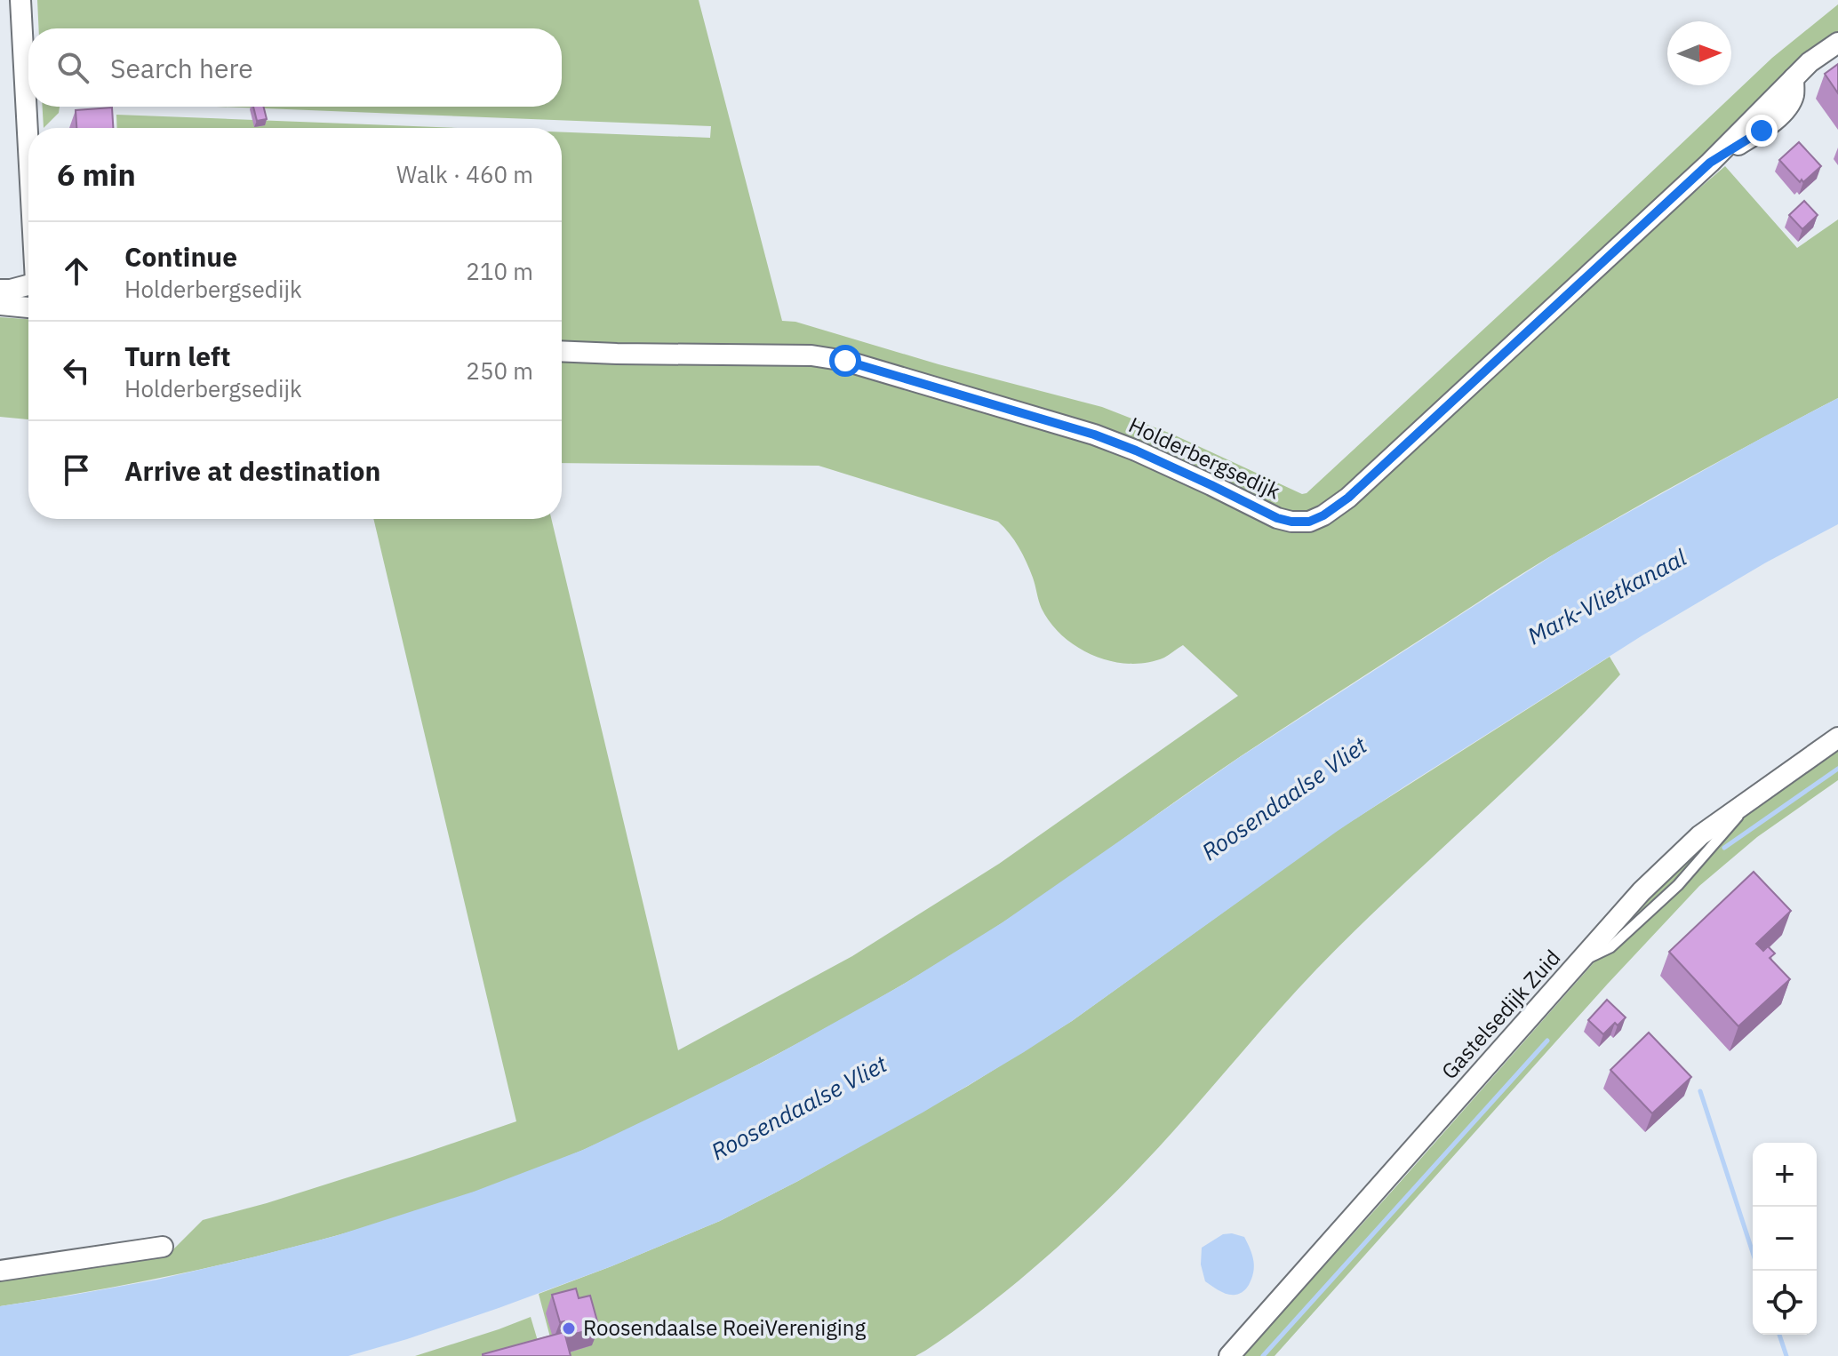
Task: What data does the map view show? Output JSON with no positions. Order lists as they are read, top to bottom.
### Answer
{
  "streets": {
    "street": ["Holderbergsedijk", "Gastelsedijk Zuid"]
  },
  "water": ["Mark-Vlietkanaal", "Roosendaalse Vliet"],
  "places": ["Roosendaalse RoeiVereniging"],
  "north": "right",
  "page": {
    "search": "Search here",
    "heading": ["6 min", "Walk · 460 m"],
    "list": [
      ["Continue", "Holderbergsedijk", "210 m"],
      ["Turn left", "Holderbergsedijk", "250 m"],
      "Arrive at destination"
    ],
    "map_buttons": ["+", "−"]
  }
}
